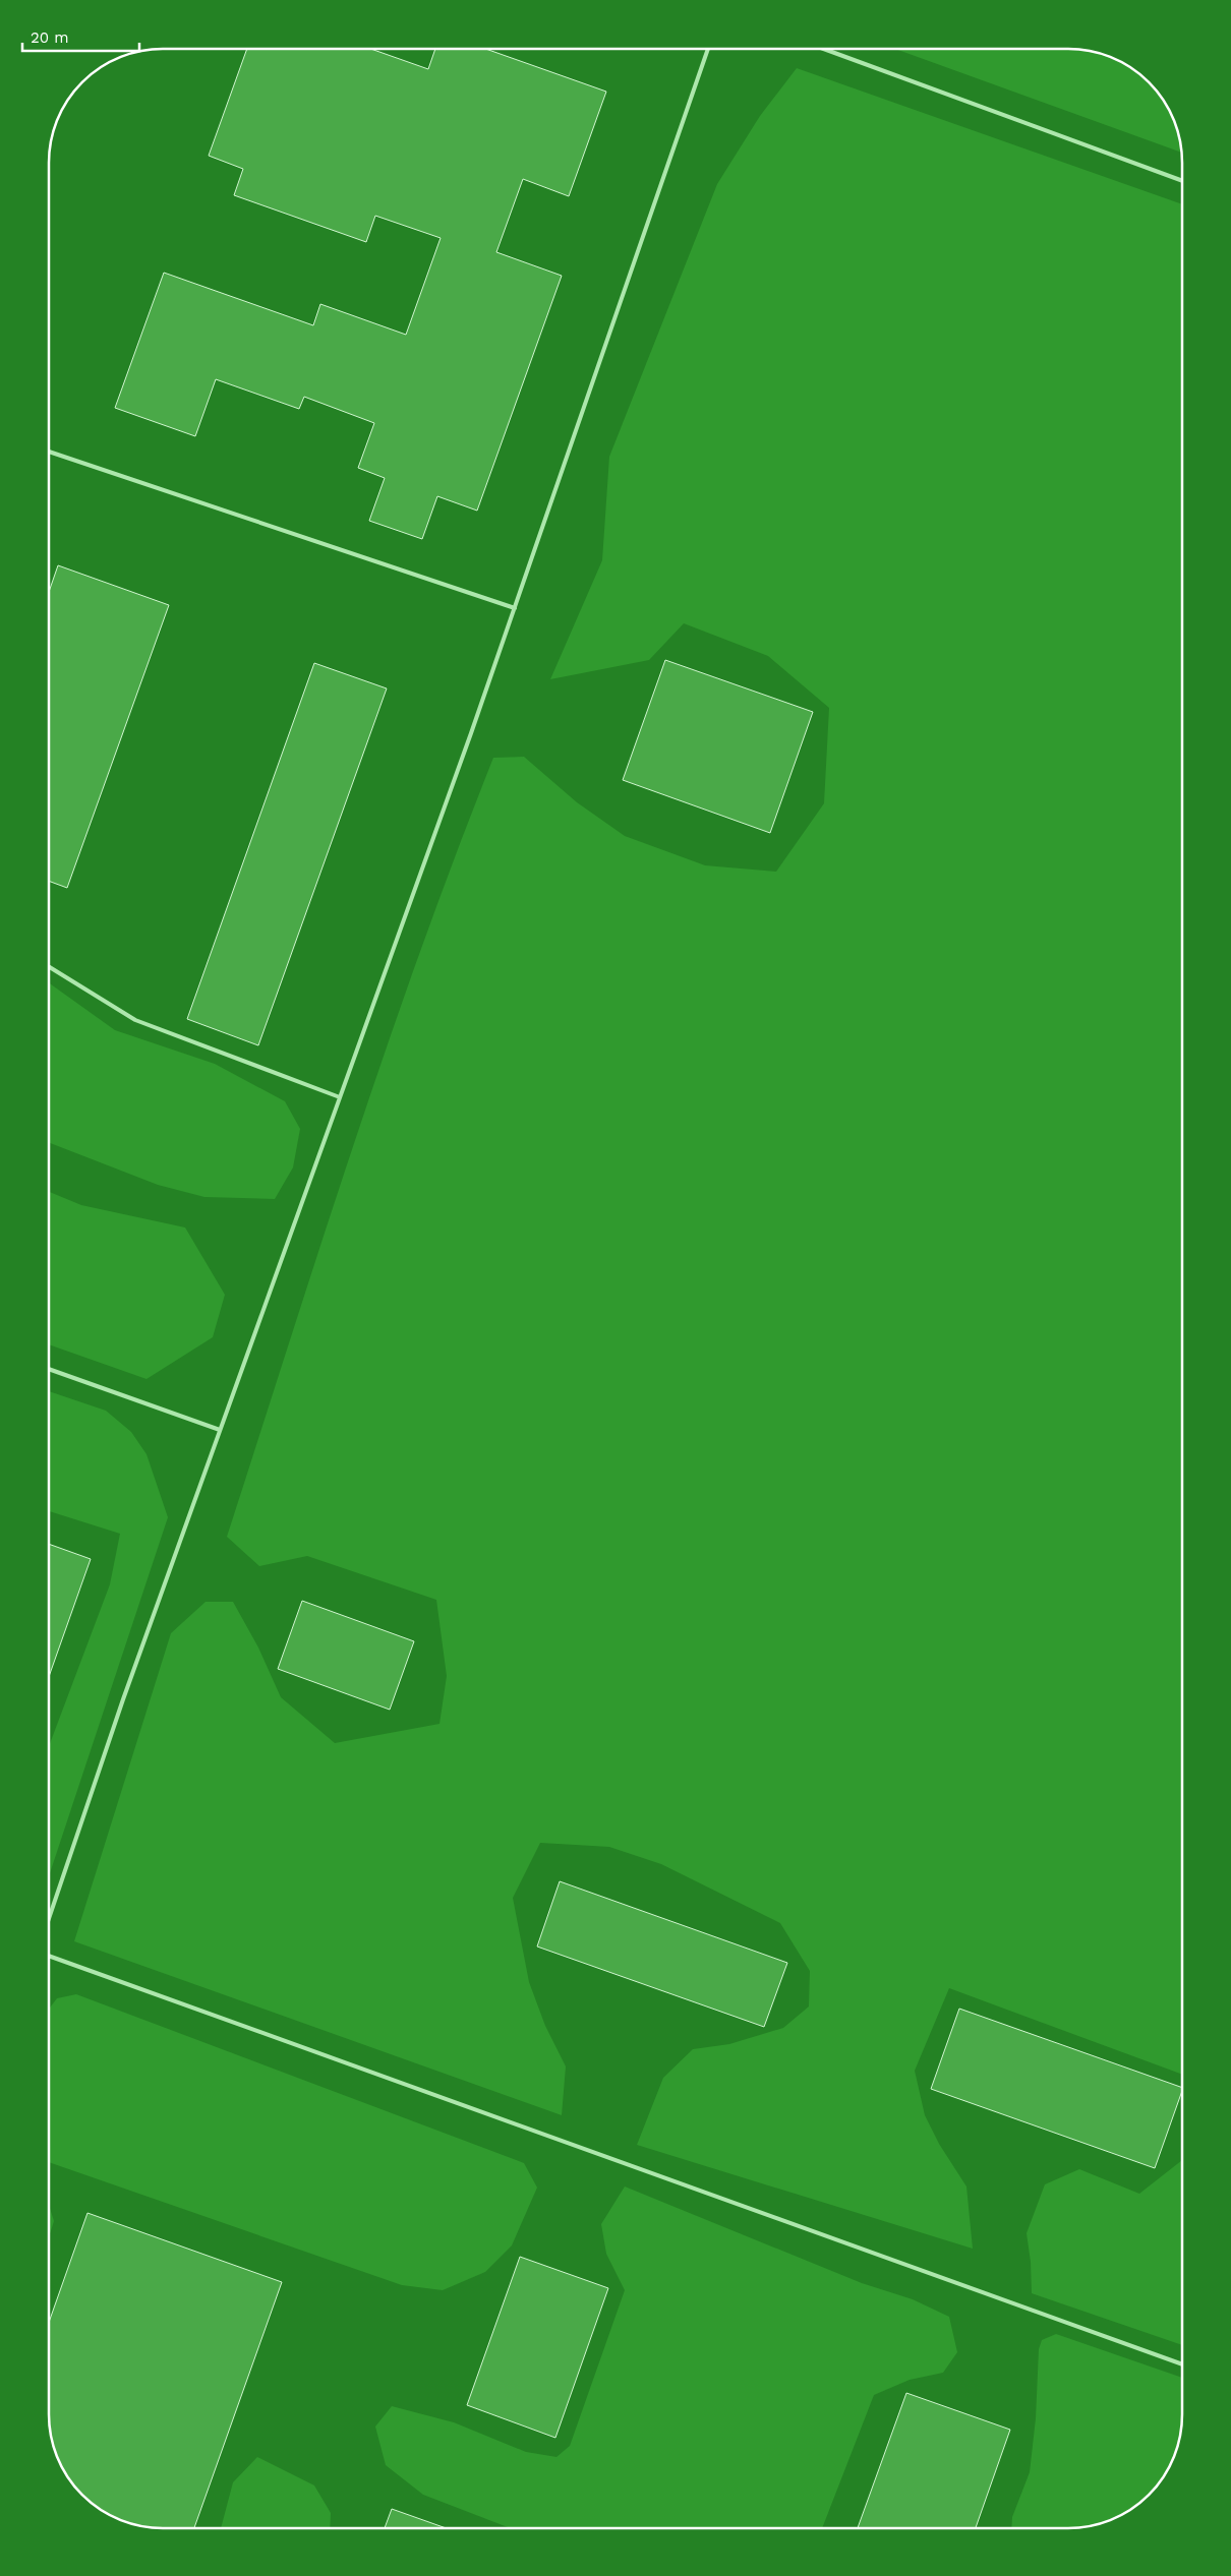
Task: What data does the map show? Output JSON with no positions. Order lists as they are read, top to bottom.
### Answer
{
  "scale_bar": "20 m"
}
